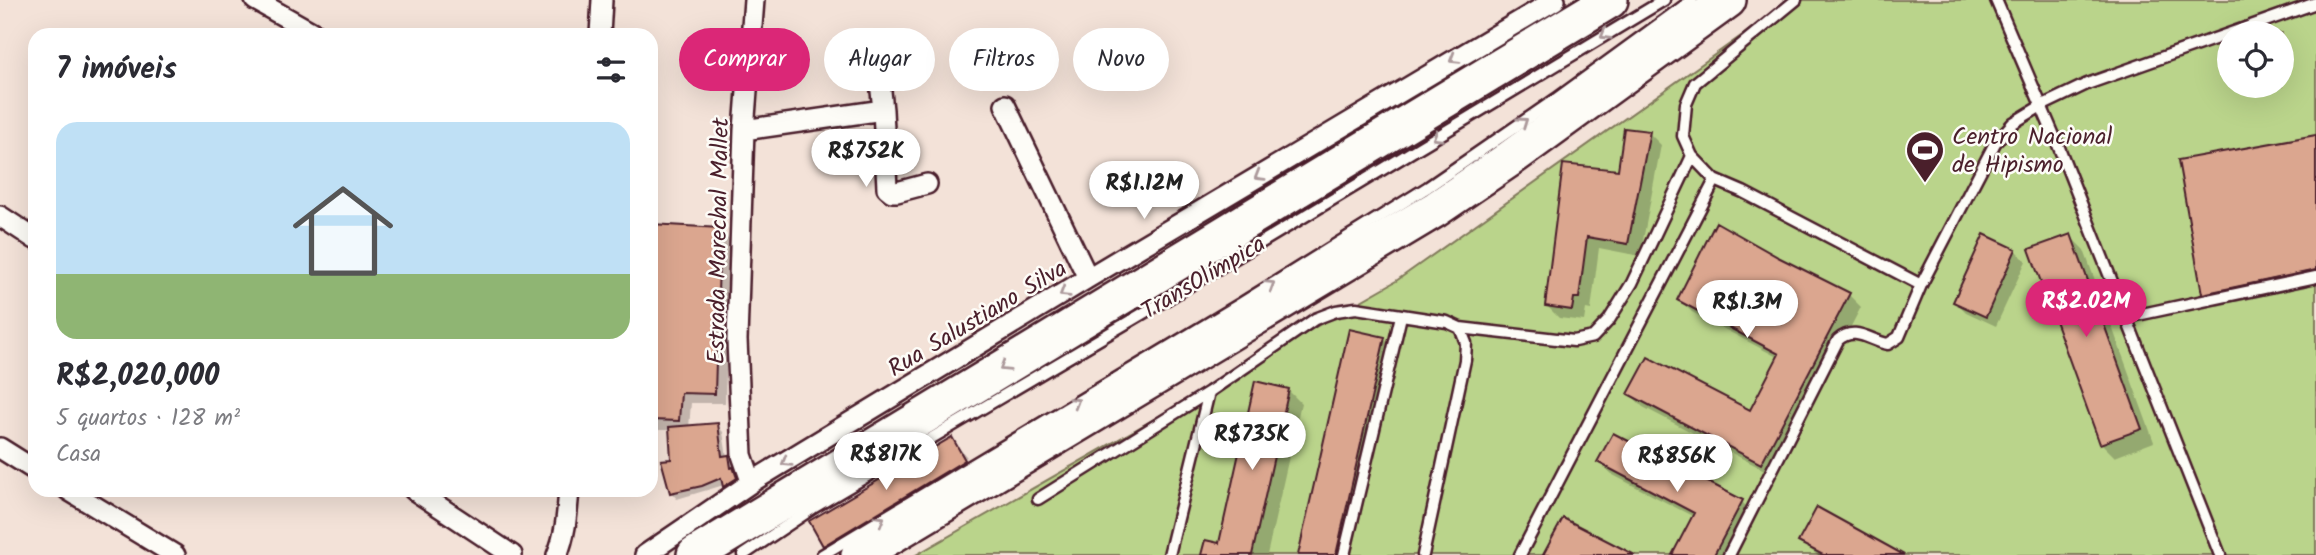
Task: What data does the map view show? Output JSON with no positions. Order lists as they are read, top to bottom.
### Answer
{
  "streets": {
    "highway": ["TransOlímpica"],
    "street": ["Estrada Marechal Mallet", "Rua Salustiano Silva"]
  },
  "crossings": [
    ["Estrada Marechal Mallet", "Rua Salustiano Silva"]
  ],
  "one_way": ["Rua Salustiano Silva"],
  "places": {
    "sports": ["Centro Nacional de Hipismo"]
  },
  "page": {
    "chip": [
      "Comprar",
      "Alugar",
      "Filtros",
      "Novo"
    ],
    "heading": "7 imóveis",
    "list": [
      {
        "name": "R$2,020,000",
        "note": "5 quartos · 128 m² · Casa"
      }
    ],
    "price": [
      "R$752K",
      "R$1.12M",
      "R$2.02M",
      "R$1.3M",
      "R$735K",
      "R$817K",
      "R$856K"
    ]
  }
}
